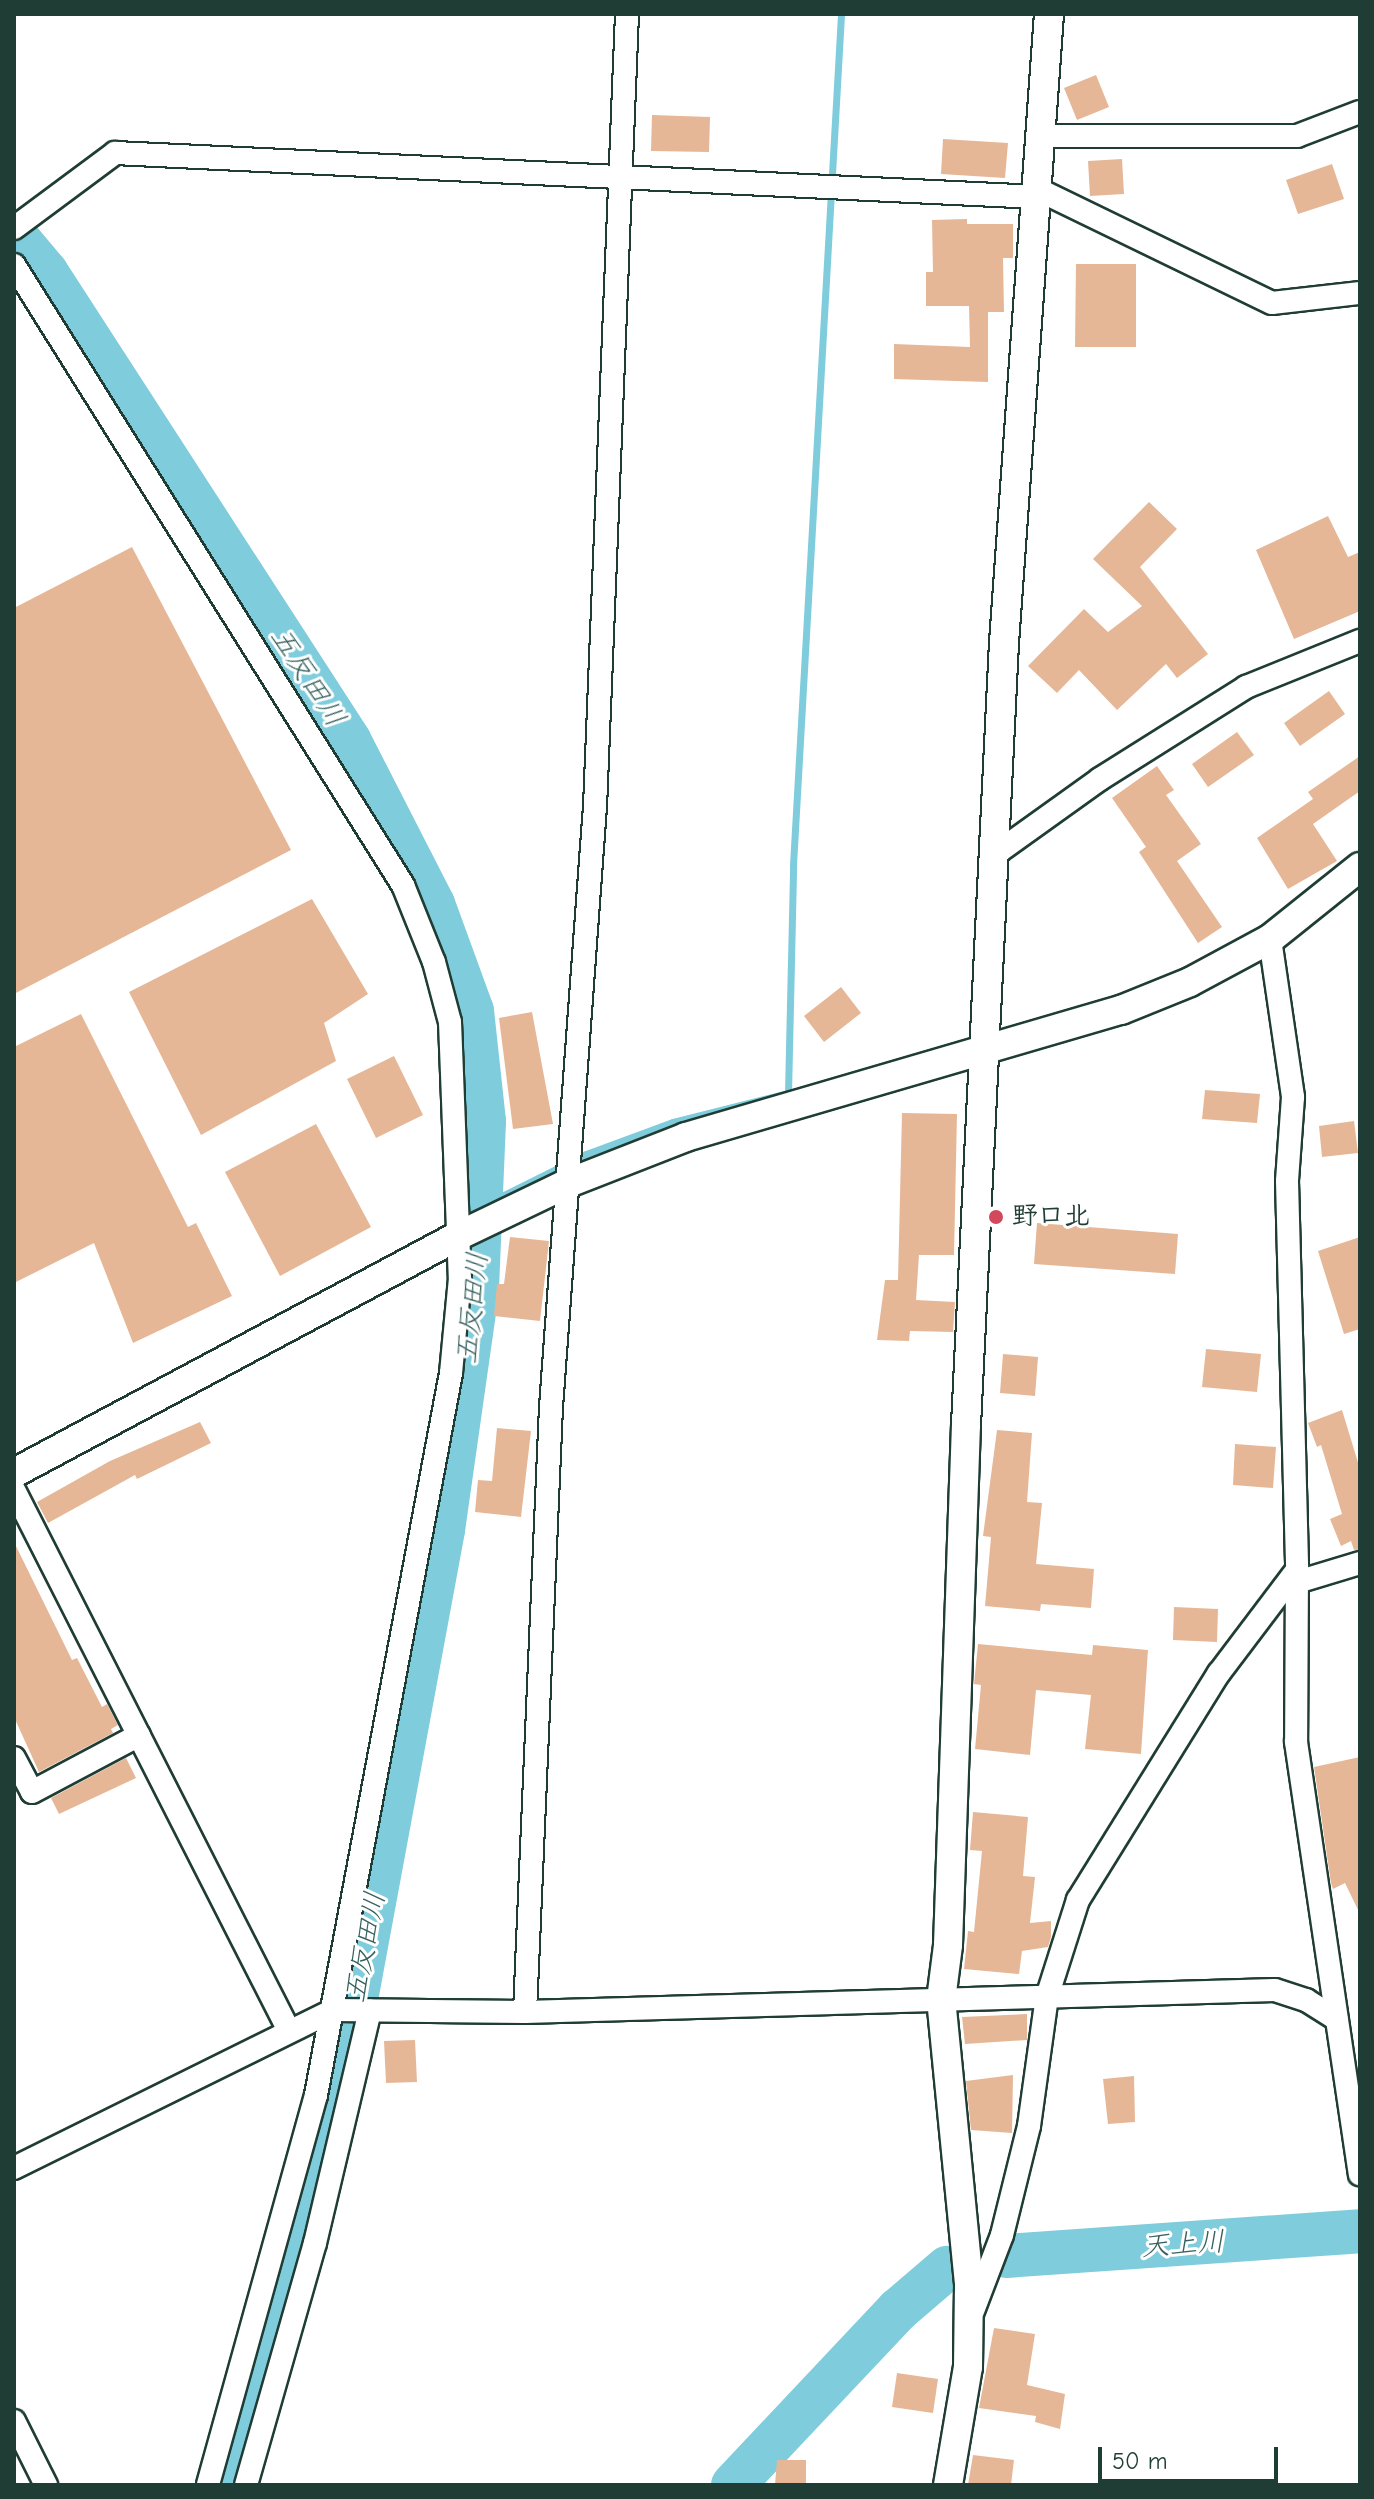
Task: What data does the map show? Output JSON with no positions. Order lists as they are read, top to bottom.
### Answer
{
  "water": ["五反田川", "天上川"],
  "places": ["野口北"],
  "scale_bar": "50 m"
}
